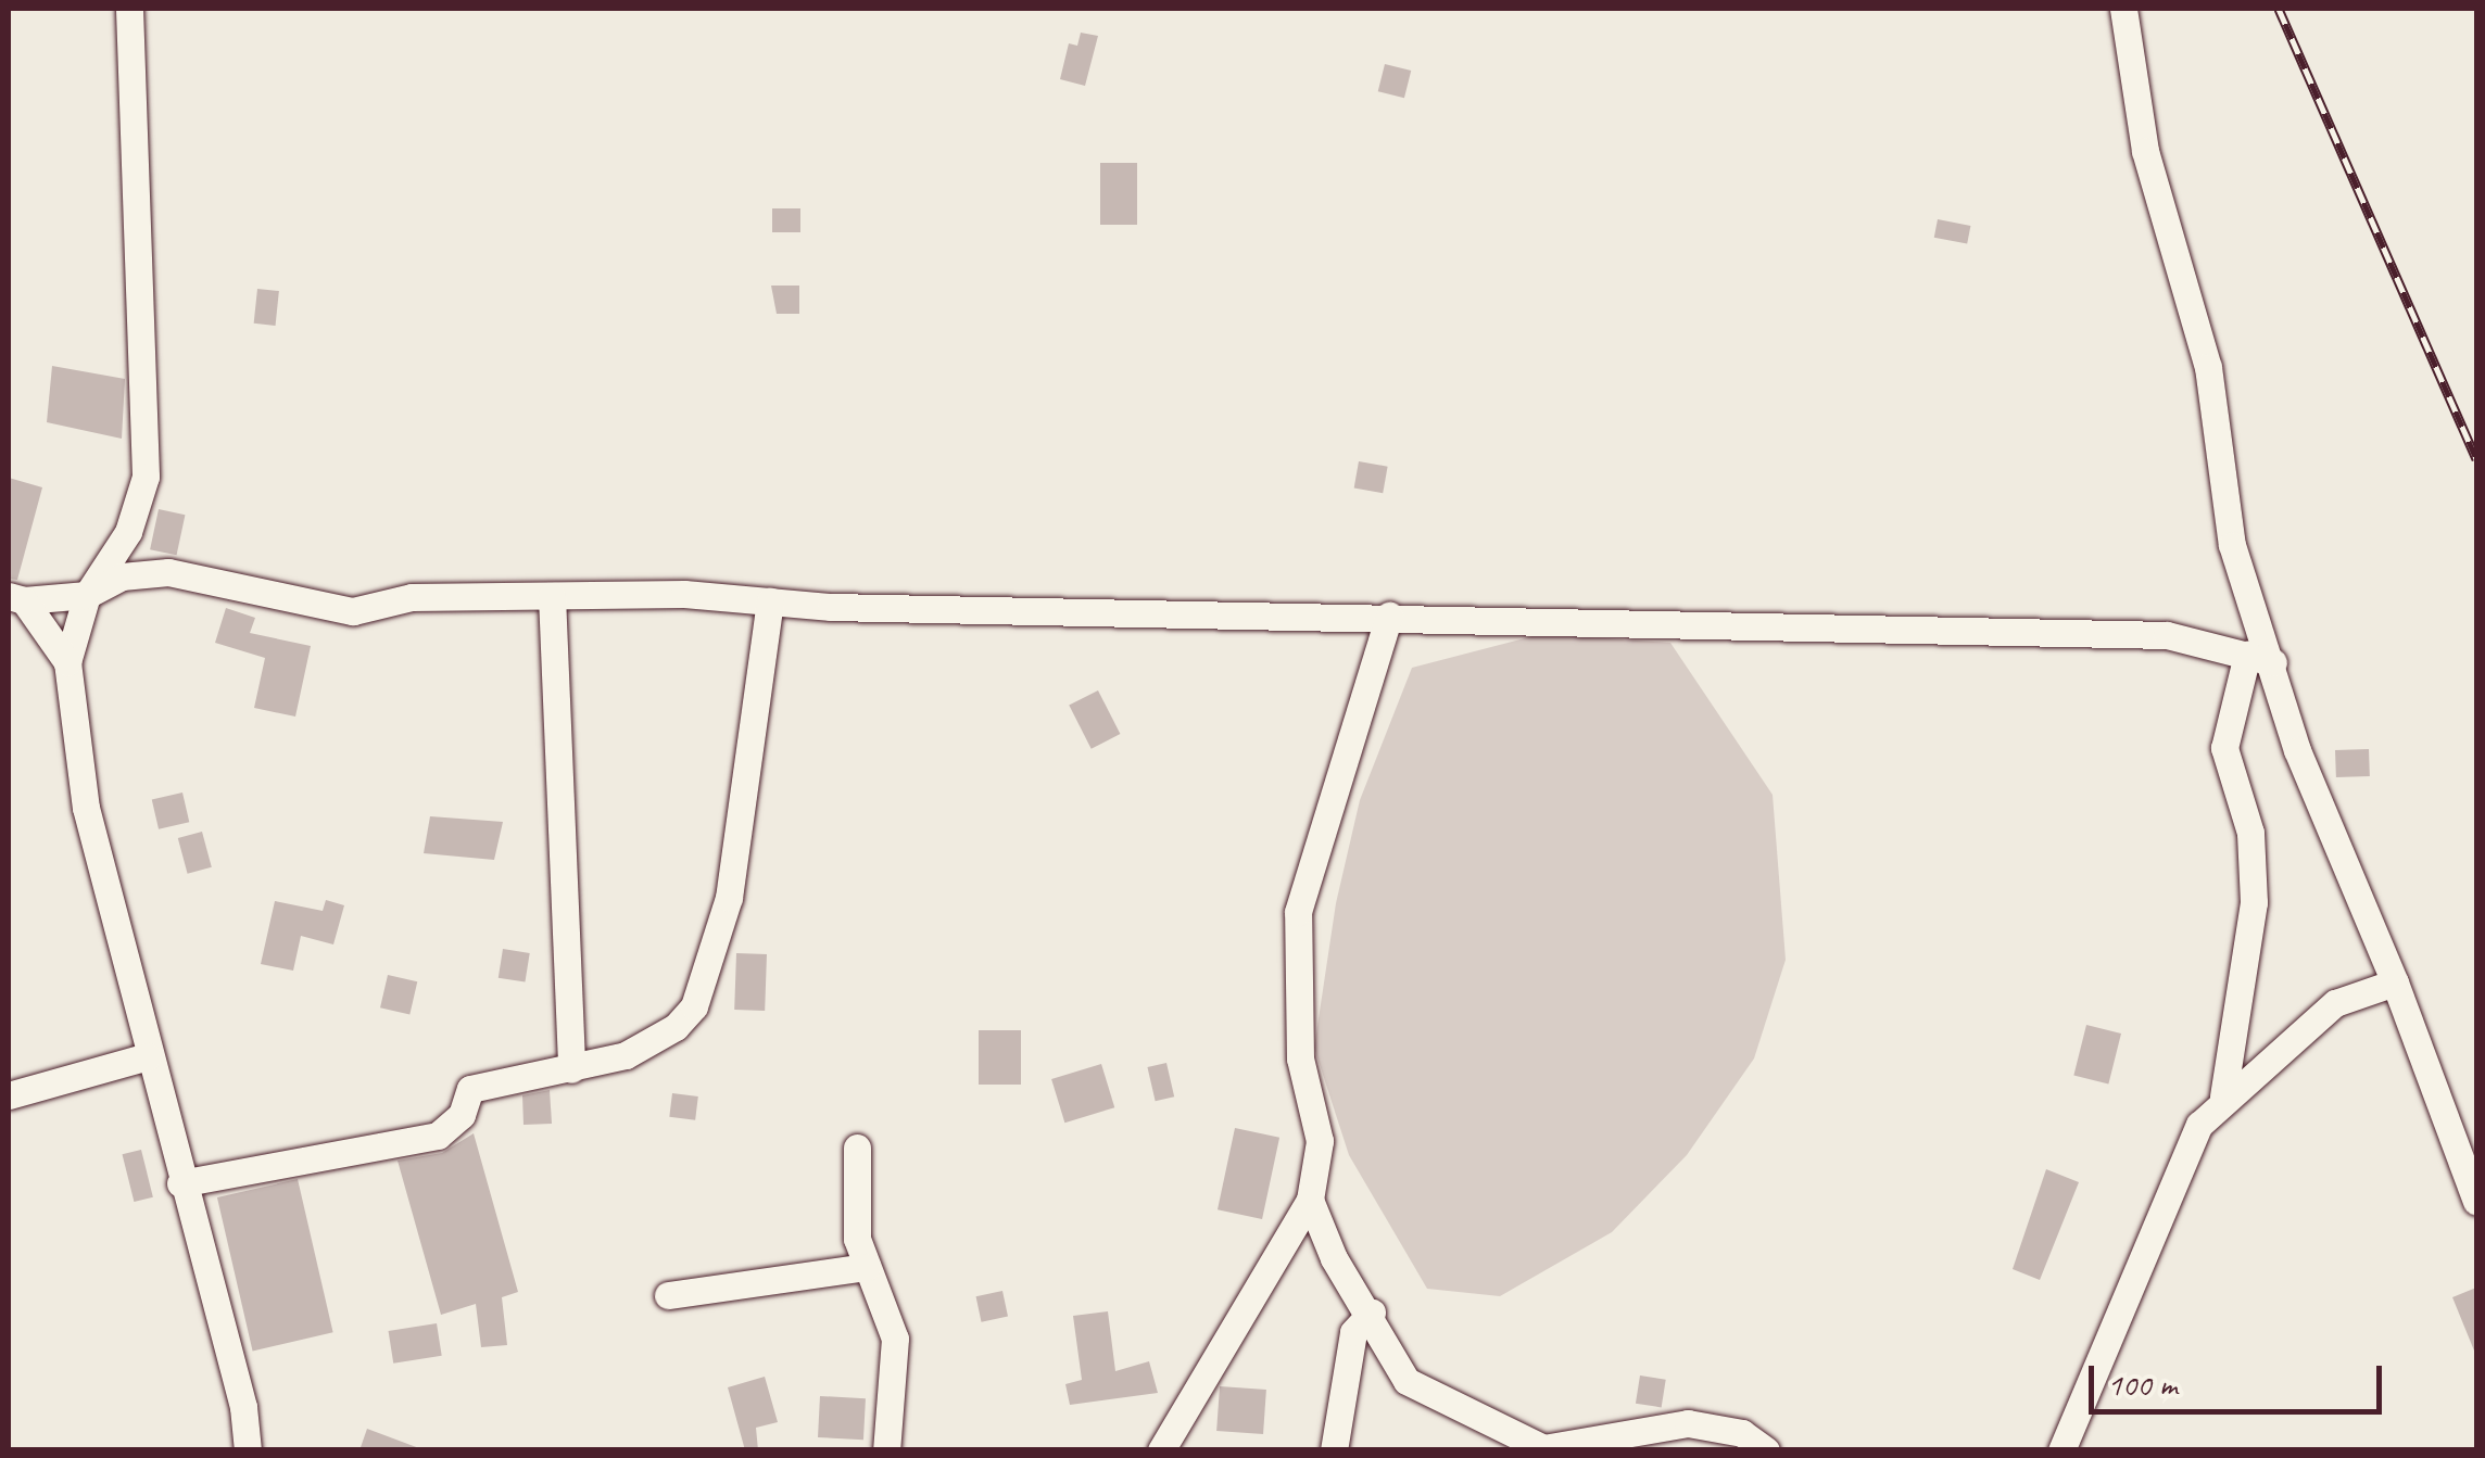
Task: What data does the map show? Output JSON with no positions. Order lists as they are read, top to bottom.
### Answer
{
  "scale_bar": "100 m"
}
